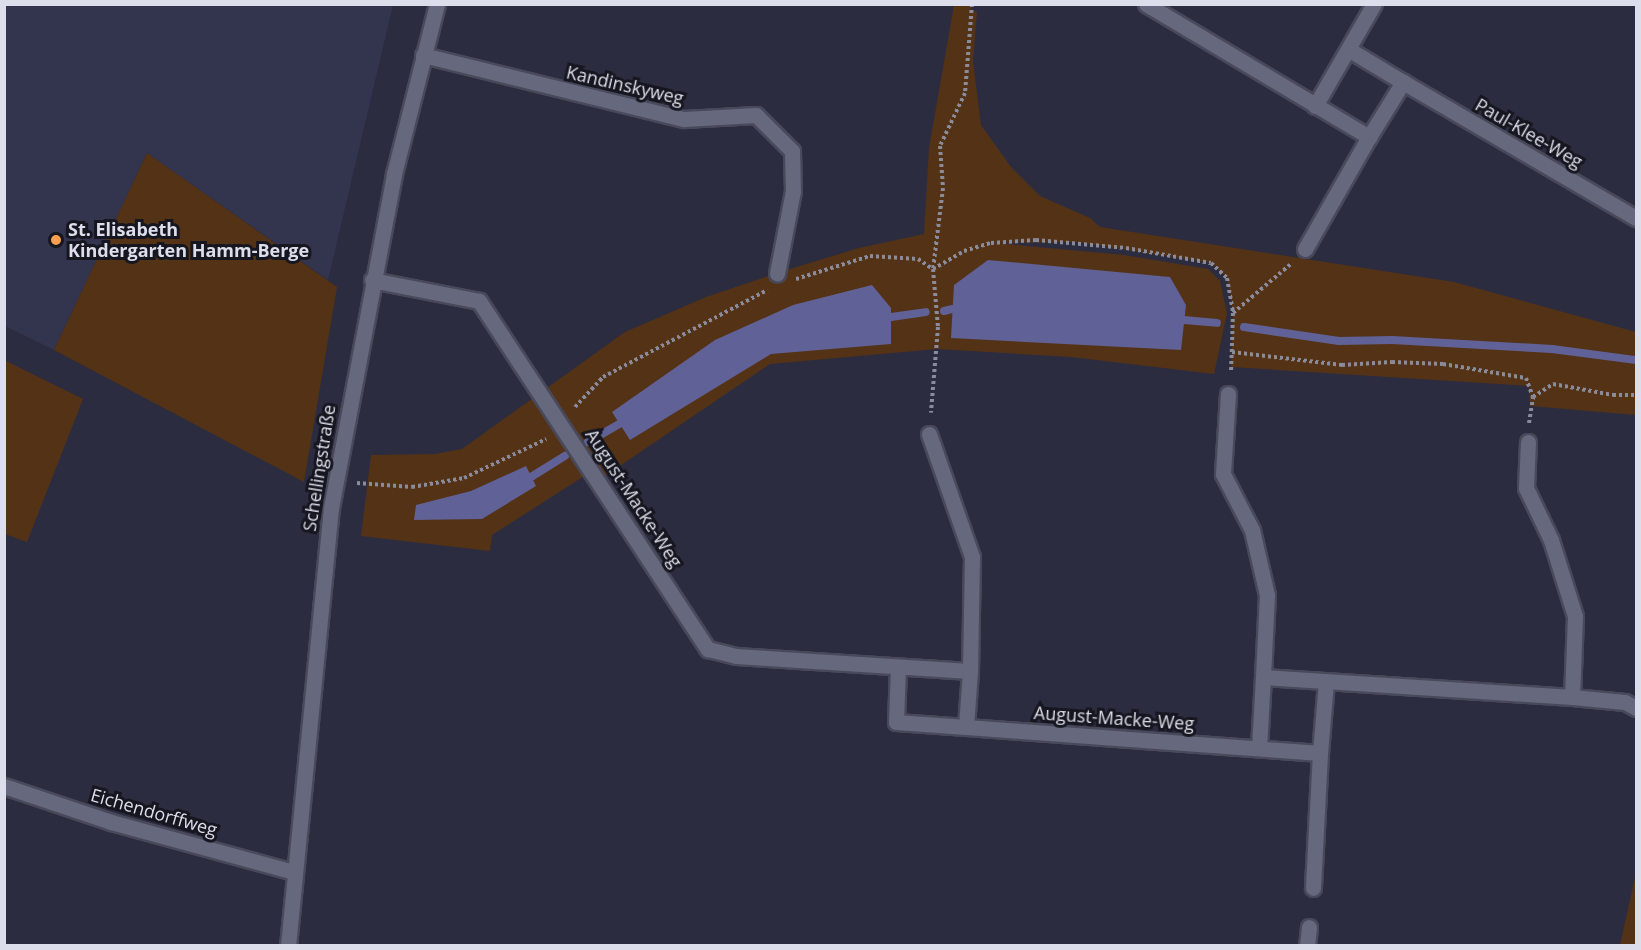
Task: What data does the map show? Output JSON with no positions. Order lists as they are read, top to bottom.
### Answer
{
  "streets": {
    "street": [
      "Kandinskyweg",
      "Paul-Klee-Weg",
      "Schellingstraße",
      "August-Macke-Weg",
      "Eichendorffweg"
    ]
  },
  "crossings": [
    ["Kandinskyweg", "Schellingstraße"],
    ["Schellingstraße", "August-Macke-Weg"],
    ["Schellingstraße", "Eichendorffweg"]
  ],
  "places": ["St. Elisabeth Kindergarten Hamm-Berge"]
}
